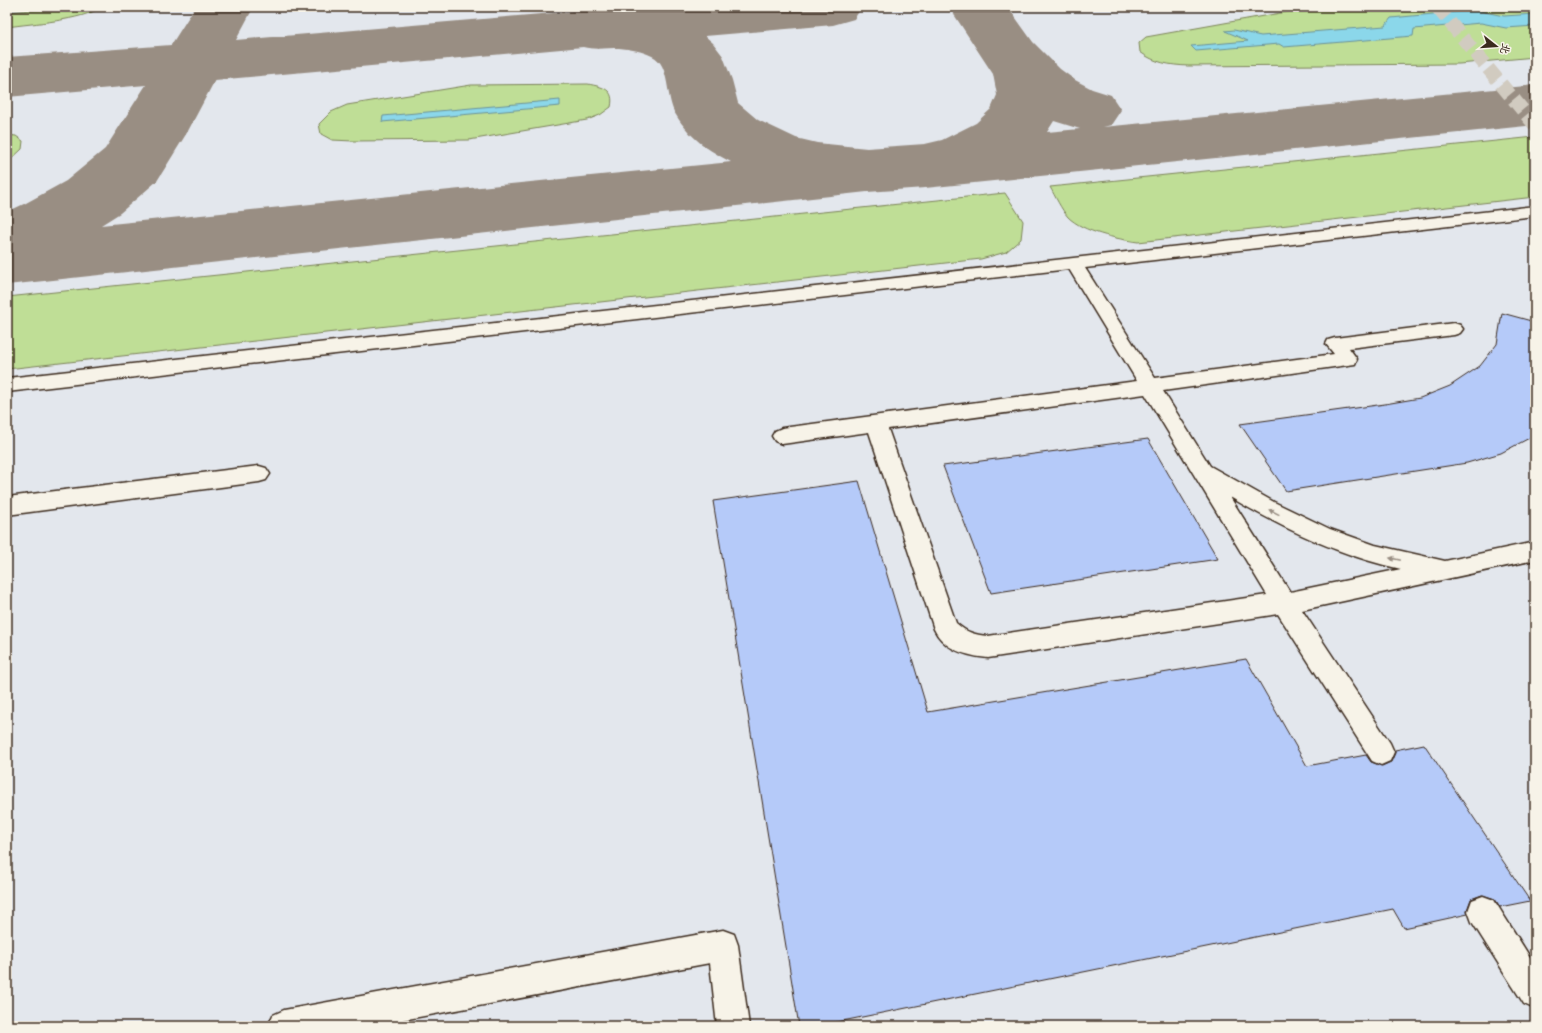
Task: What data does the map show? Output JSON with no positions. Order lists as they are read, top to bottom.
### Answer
{
  "north": "right"
}
